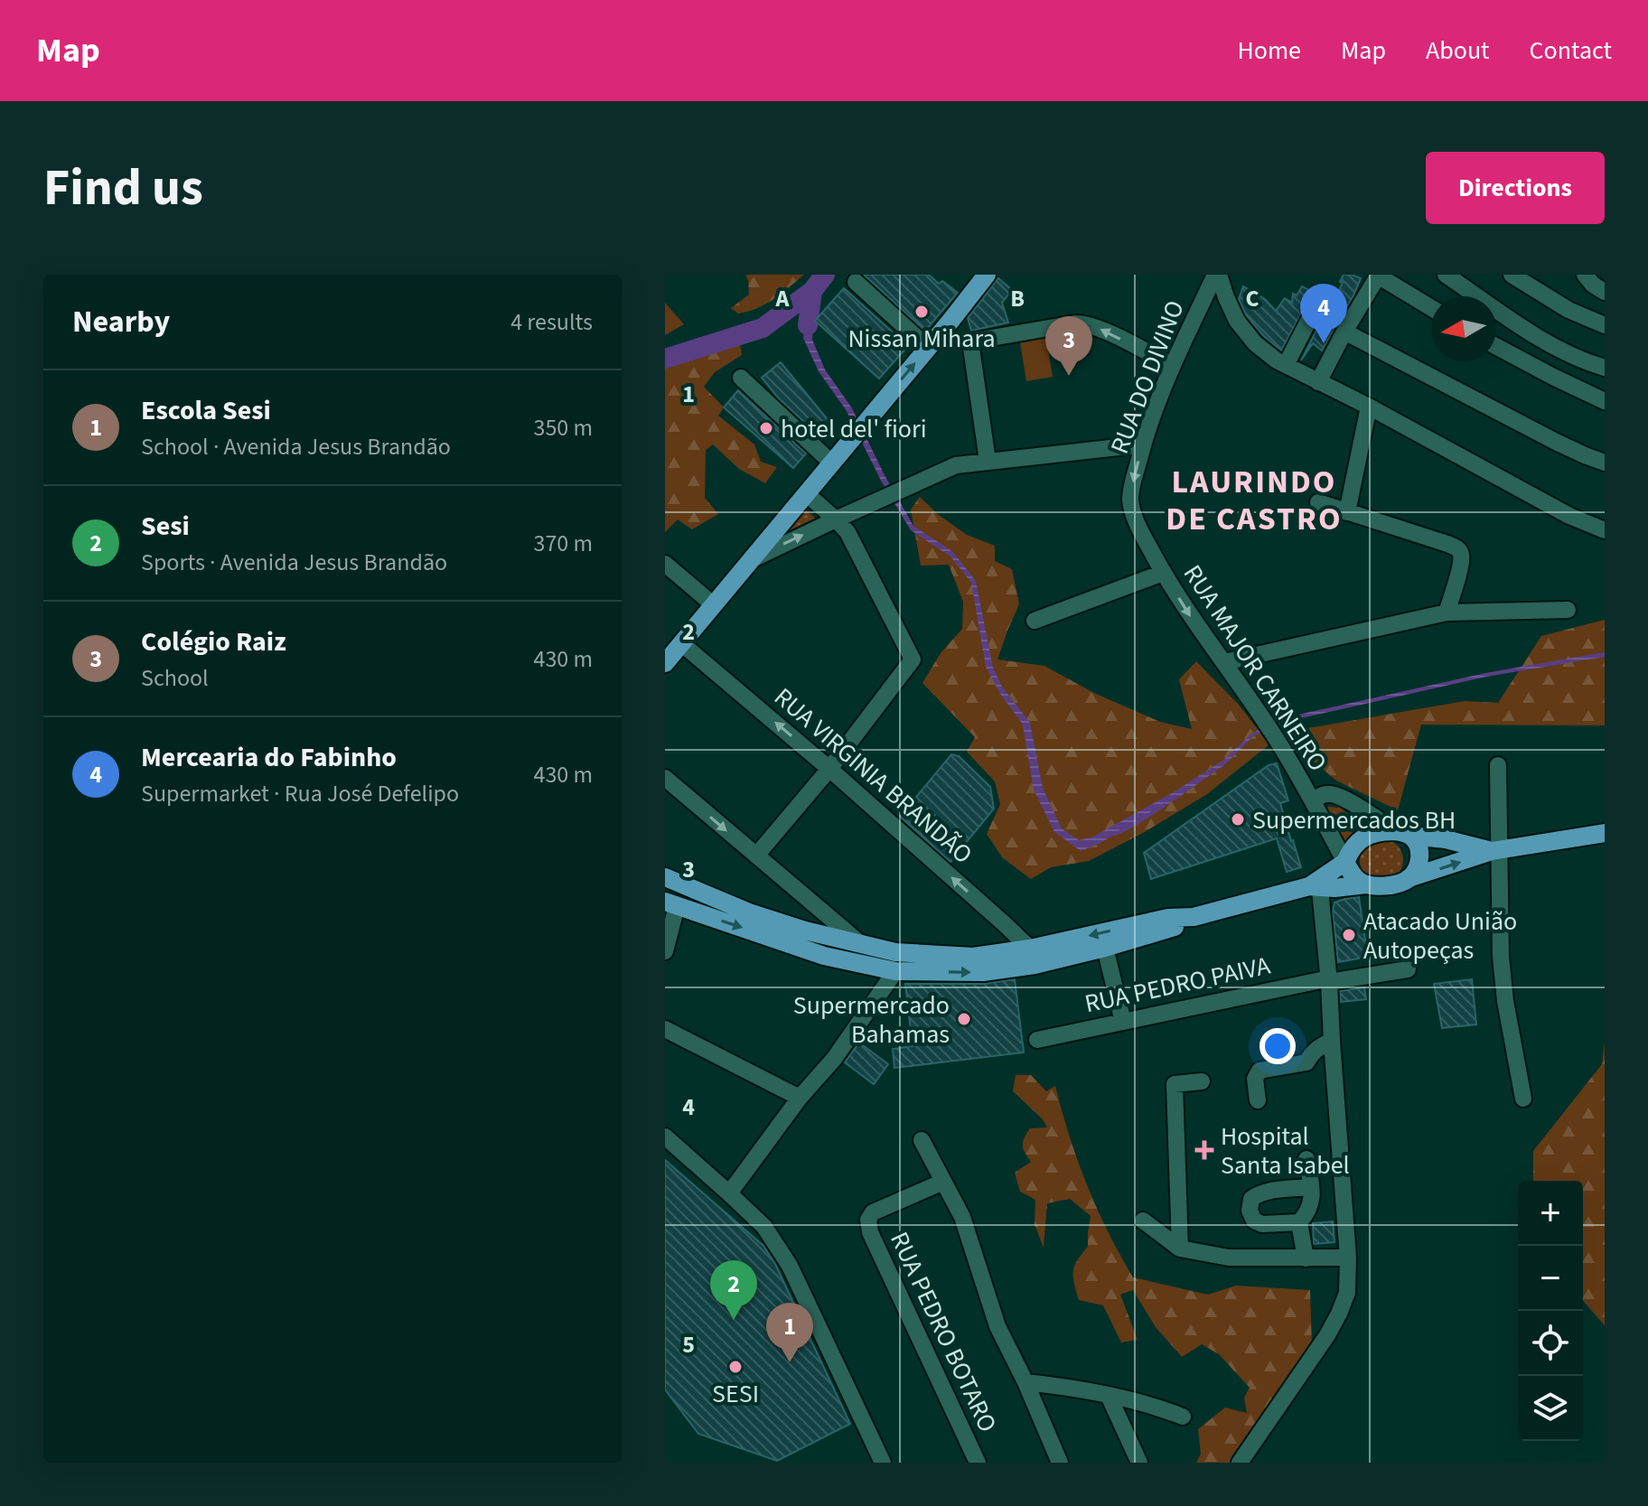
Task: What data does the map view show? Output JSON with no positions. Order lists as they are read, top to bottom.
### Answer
{
  "streets": {
    "street": [
      "RUA DO DIVINO",
      "RUA MAJOR CARNEIRO",
      "RUA VIRGINIA BRANDÃO",
      "RUA PEDRO PAIVA",
      "RUA PEDRO BOTARO"
    ]
  },
  "crossings": [
    ["RUA DO DIVINO", "RUA MAJOR CARNEIRO"]
  ],
  "districts": ["LAURINDO DE CASTRO"],
  "places": {
    "other": [
      "Nissan Mihara",
      "hotel del' fiori",
      "Supermercados BH",
      "Atacado União Autopeças",
      "Supermercado Bahamas",
      "SESI"
    ],
    "health": ["Hospital Santa Isabel"]
  },
  "north": "left",
  "page": {
    "header": "Map",
    "nav": [
      "Home",
      "Map",
      "About",
      "Contact"
    ],
    "buttons": "Directions",
    "title": "Find us",
    "heading": ["Nearby", "4 results"],
    "pins": [
      "4",
      "3",
      "2",
      "1"
    ],
    "list": [
      {
        "mark": "1",
        "name": "Escola Sesi",
        "note": "School · Avenida Jesus Brandão",
        "value": "350 m"
      },
      {
        "mark": "2",
        "name": "Sesi",
        "note": "Sports · Avenida Jesus Brandão",
        "value": "370 m"
      },
      {
        "mark": "3",
        "name": "Colégio Raiz",
        "note": "School",
        "value": "430 m"
      },
      {
        "mark": "4",
        "name": "Mercearia do Fabinho",
        "note": "Supermarket · Rua José Defelipo",
        "value": "430 m"
      }
    ],
    "map_buttons": ["+", "−"]
  },
  "grid": {
    "columns": ["A", "B", "C"],
    "rows": [
      "1",
      "2",
      "3",
      "4",
      "5"
    ]
  }
}
